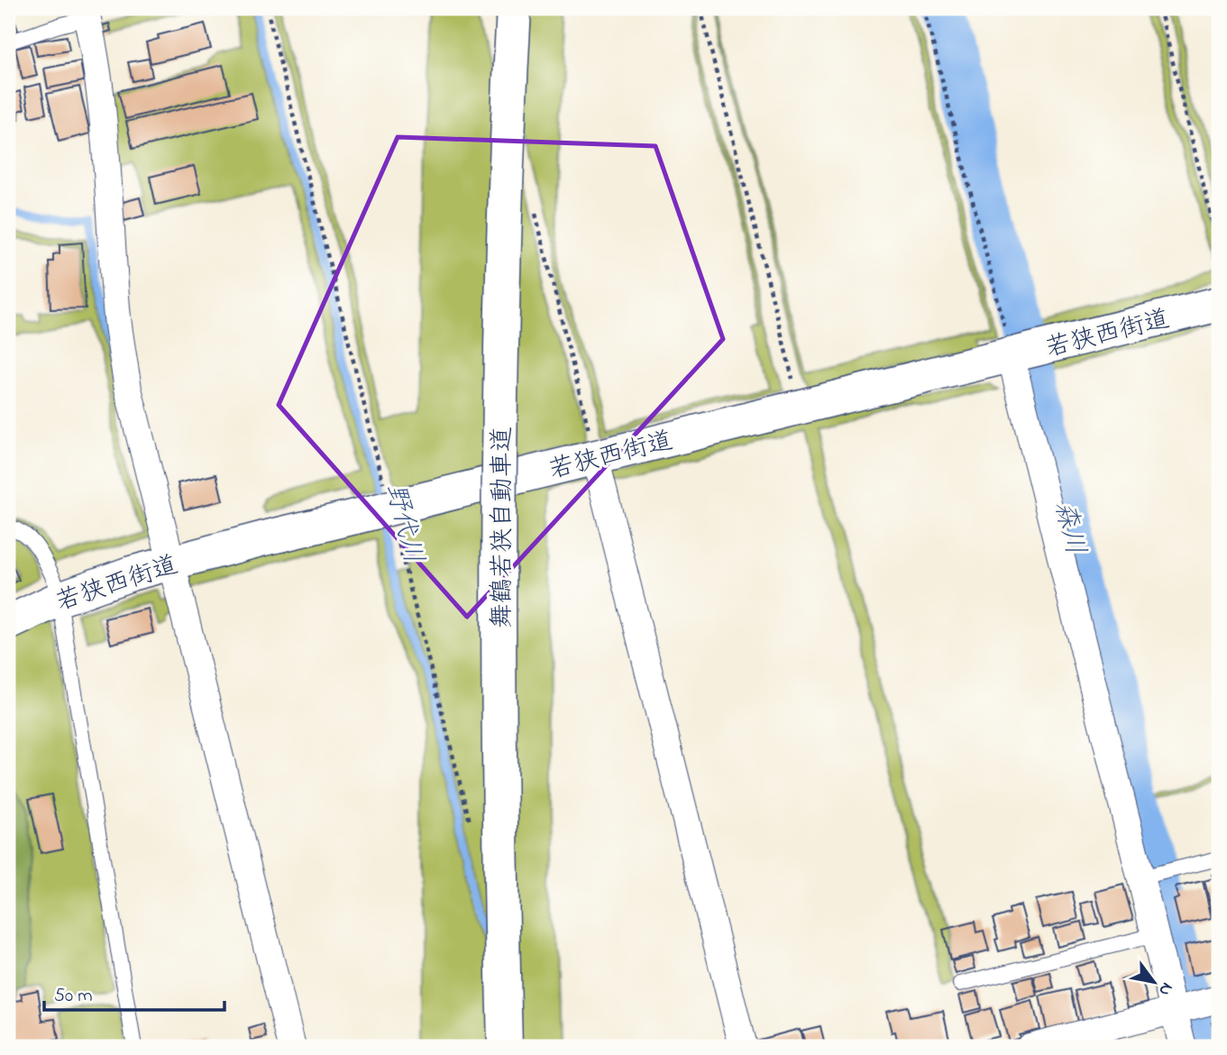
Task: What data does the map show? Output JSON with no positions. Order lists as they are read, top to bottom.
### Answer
{
  "streets": {
    "main road": ["若狭西街道", "舞鶴若狭自動車道"]
  },
  "water": ["野代川", "森川"],
  "scale_bar": "50 m",
  "north": "bottom right"
}
